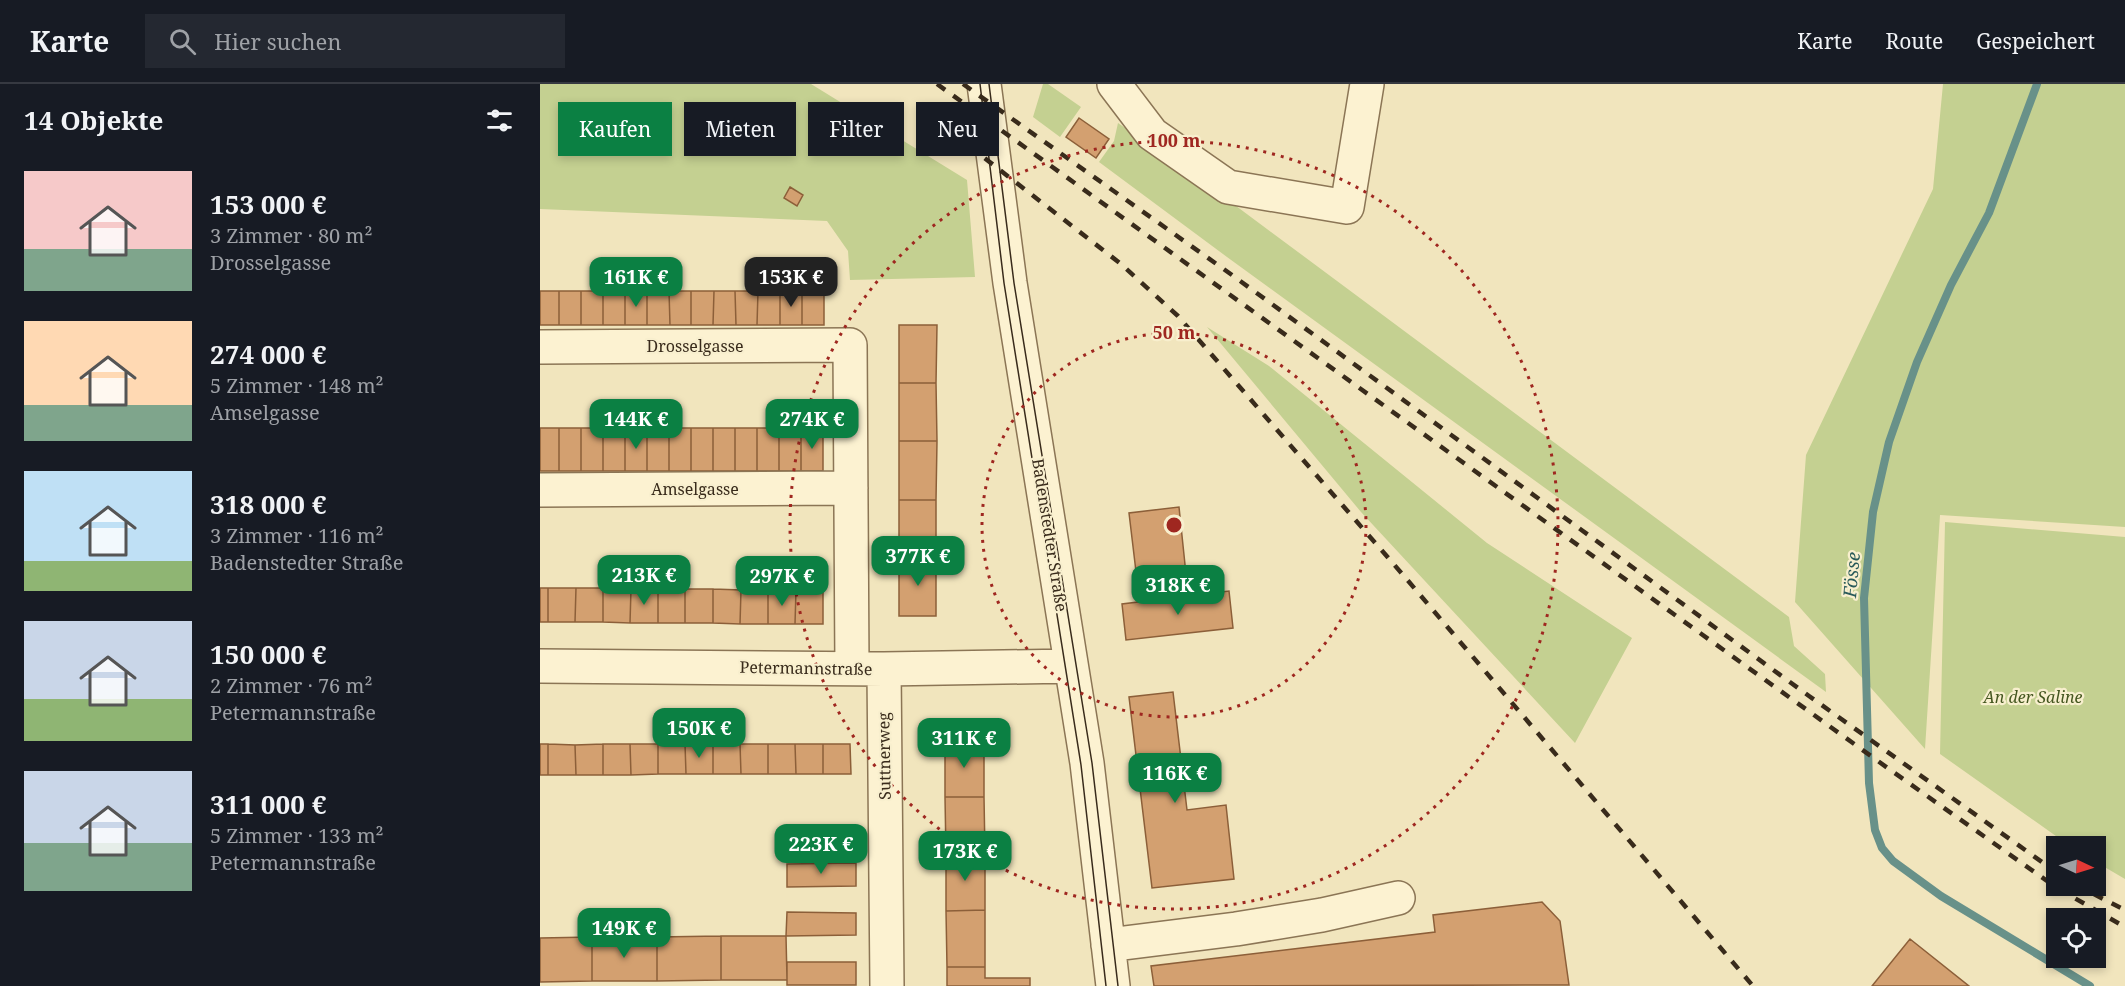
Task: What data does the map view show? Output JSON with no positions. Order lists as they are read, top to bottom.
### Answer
{
  "streets": {
    "street": [
      "Drosselgasse",
      "Amselgasse",
      "Badenstedter Straße",
      "Petermannstraße",
      "Suttnerweg"
    ]
  },
  "crossings": [
    ["Drosselgasse", "Amselgasse"],
    ["Badenstedter Straße", "Petermannstraße"],
    ["Petermannstraße", "Suttnerweg"]
  ],
  "water": ["Fösse"],
  "parks": ["An der Saline"],
  "north": "right",
  "page": {
    "header": "Karte",
    "search": "Hier suchen",
    "nav": ["Karte", "Route", "Gespeichert"],
    "heading": "14 Objekte",
    "chip": [
      "Kaufen",
      "Mieten",
      "Filter",
      "Neu"
    ],
    "list": [
      {
        "name": "153 000 €",
        "note": "3 Zimmer · 80 m² · Drosselgasse"
      },
      {
        "name": "274 000 €",
        "note": "5 Zimmer · 148 m² · Amselgasse"
      },
      {
        "name": "318 000 €",
        "note": "3 Zimmer · 116 m² · Badenstedter Straße"
      },
      {
        "name": "150 000 €",
        "note": "2 Zimmer · 76 m² · Petermannstraße"
      },
      {
        "name": "311 000 €",
        "note": "5 Zimmer · 133 m² · Petermannstraße"
      }
    ],
    "price": [
      "161K €",
      "153K €",
      "144K €",
      "274K €",
      "377K €",
      "213K €",
      "297K €",
      "318K €",
      "150K €",
      "311K €",
      "116K €",
      "223K €",
      "173K €",
      "149K €"
    ]
  },
  "rings": ["100 m", "50 m"]
}
